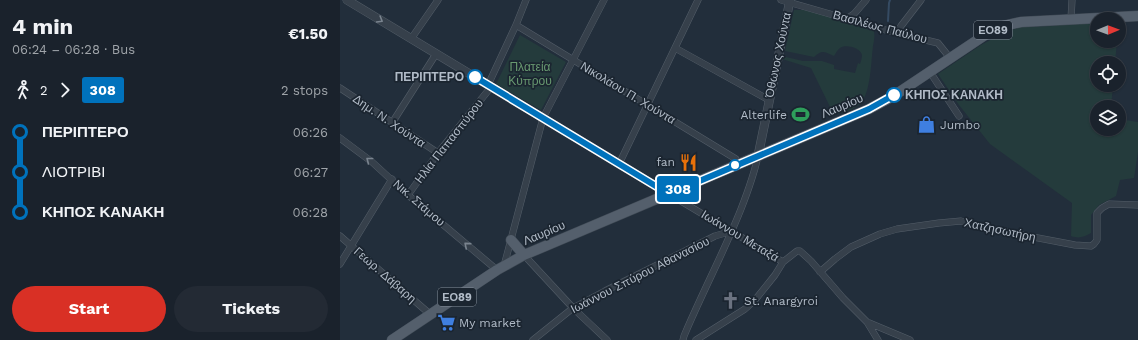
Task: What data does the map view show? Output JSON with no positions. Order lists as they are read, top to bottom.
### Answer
{
  "streets": {
    "main road": ["ΕΟ89", "Λαυρίου"],
    "street": [
      "Βασιλέως Παύλου",
      "Όθωνος Χούντα",
      "Νικολάου Π. Χούντα",
      "Δημ. Ν. Χούντα",
      "Ηλία Παπασπύρου",
      "Νικ. Στάμου",
      "Χατζησωτήρη",
      "Ιωάννου Μεταξά",
      "Γεωρ. Δάβαρη",
      "Ιωάννου Σπύρου Αθανασίου"
    ]
  },
  "crossings": [
    ["Βασιλέως Παύλου", "Όθωνος Χούντα"],
    ["Βασιλέως Παύλου", "Λαυρίου"],
    ["Όθωνος Χούντα", "Λαυρίου"],
    ["Νικολάου Π. Χούντα", "Λαυρίου"],
    ["Νικολάου Π. Χούντα", "Ηλία Παπασπύρου"],
    ["Λαυρίου", "Νικ. Στάμου"],
    ["Λαυρίου", "Ιωάννου Μεταξά"],
    ["Λαυρίου", "Γεωρ. Δάβαρη"],
    ["Δημ. Ν. Χούντα", "Ηλία Παπασπύρου"],
    ["Ηλία Παπασπύρου", "Νικ. Στάμου"],
    ["Ηλία Παπασπύρου", "Ιωάννου Μεταξά"],
    ["Ιωάννου Μεταξά", "Ιωάννου Σπύρου Αθανασίου"]
  ],
  "one_way": ["Νικ. Στάμου"],
  "parks": ["Πλατεία Κύπρου"],
  "places": {
    "other": ["ΠΕΡΙΠΤΕΡΟ", "ΚΗΠΟΣ ΚΑΝΑΚΗ"],
    "sports": ["Alterlife"],
    "shop": ["Jumbo"],
    "restaurant": ["fan"],
    "church": ["St. Anargyroi"],
    "supermarket": ["My market"]
  },
  "lines": ["bus line 308"],
  "north": "right",
  "page": {
    "heading": ["4 min", "06:24 – 06:28 · Bus", "€1.50"],
    "on_map": "308",
    "legs": ["2", "308", "2 stops"],
    "list": [
      {
        "name": "ΠΕΡΙΠΤΕΡΟ",
        "value": "06:26"
      },
      {
        "name": "ΛΙΟΤΡΙΒΙ",
        "value": "06:27"
      },
      {
        "name": "ΚΗΠΟΣ ΚΑΝΑΚΗ",
        "value": "06:28"
      }
    ],
    "buttons": ["Start", "Tickets"]
  }
}
